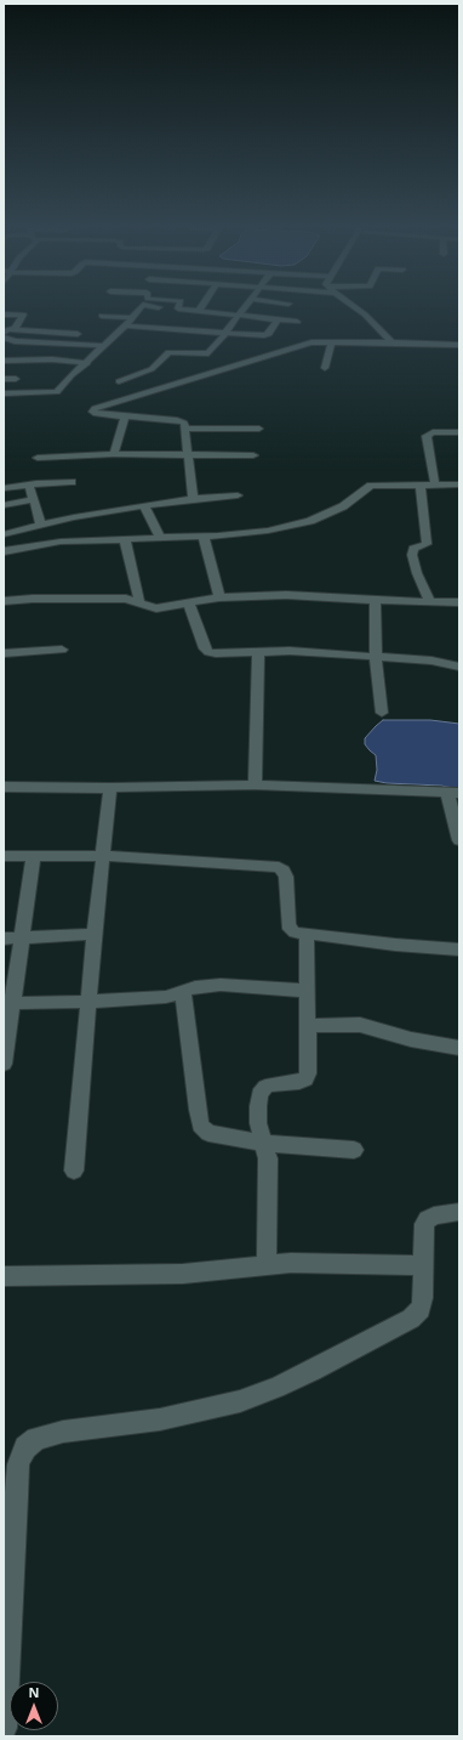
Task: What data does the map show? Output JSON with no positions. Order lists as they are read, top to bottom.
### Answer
{
  "north": "top"
}
